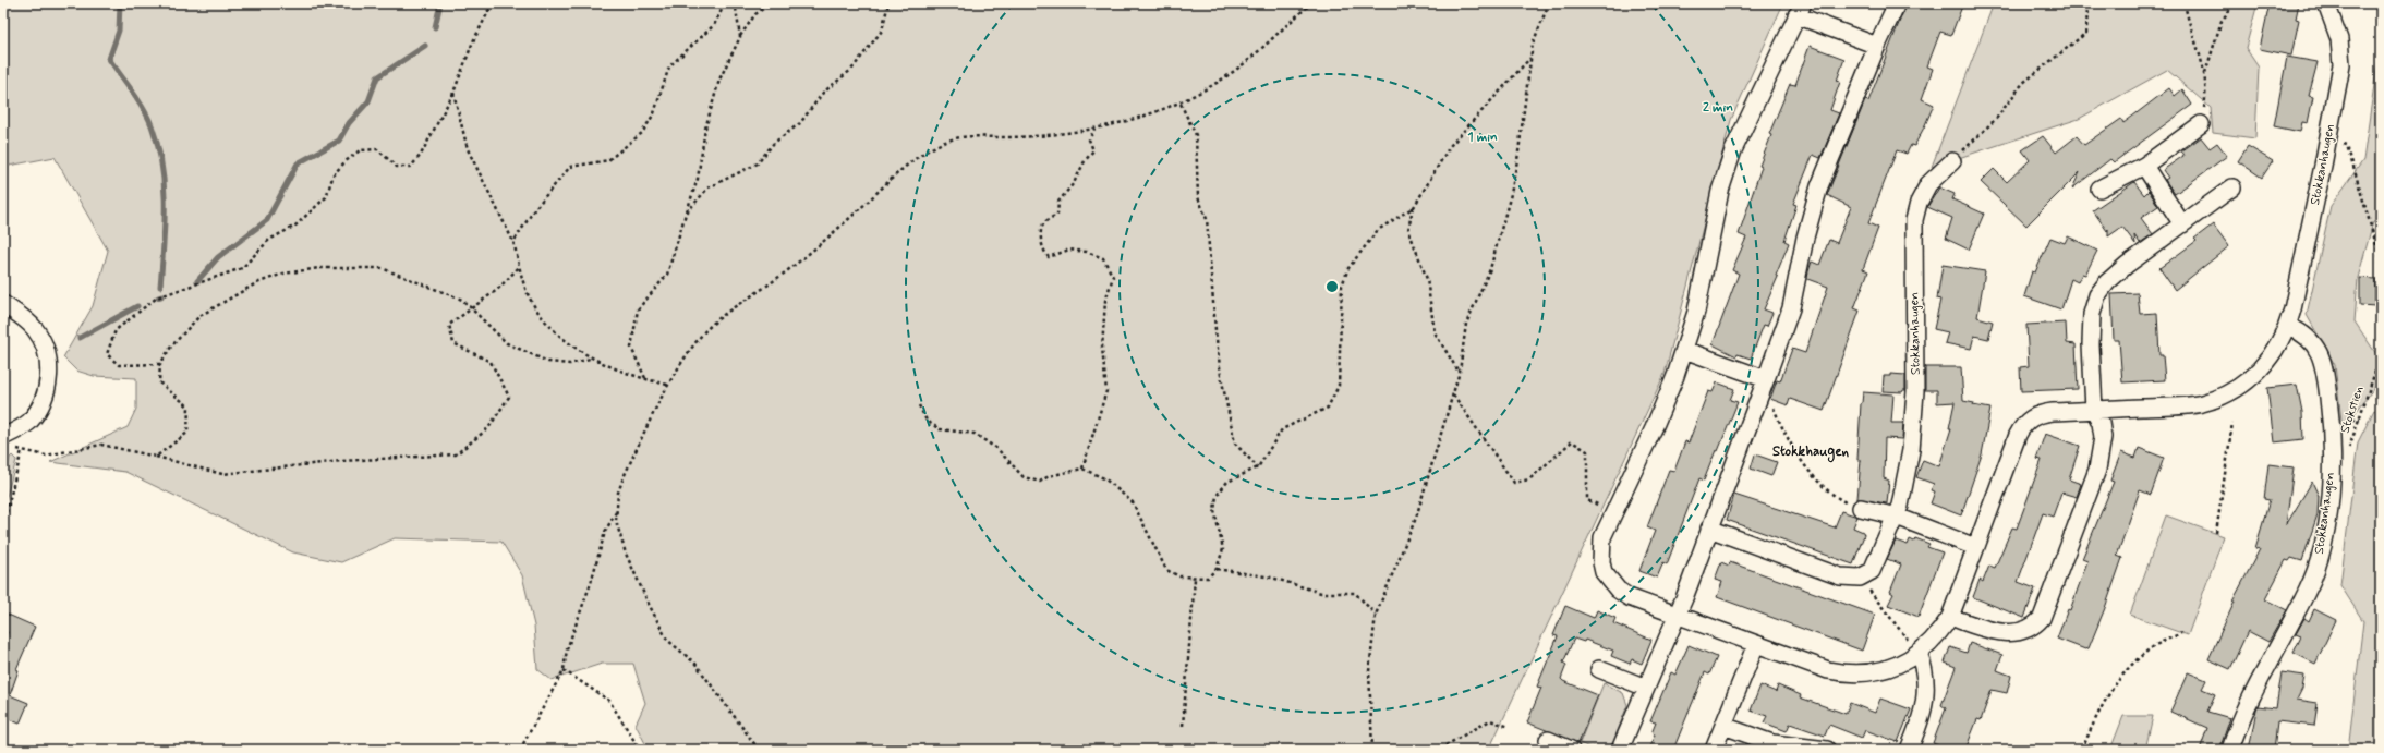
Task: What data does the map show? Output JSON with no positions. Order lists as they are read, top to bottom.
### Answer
{
  "streets": {
    "street": ["Stokkanhaugen"],
    "path": ["Stokstien"]
  },
  "crossings": [
    ["Stokkanhaugen", "Stokstien"]
  ],
  "districts": ["Stokkhaugen"],
  "rings": ["2 min", "1 min"]
}
